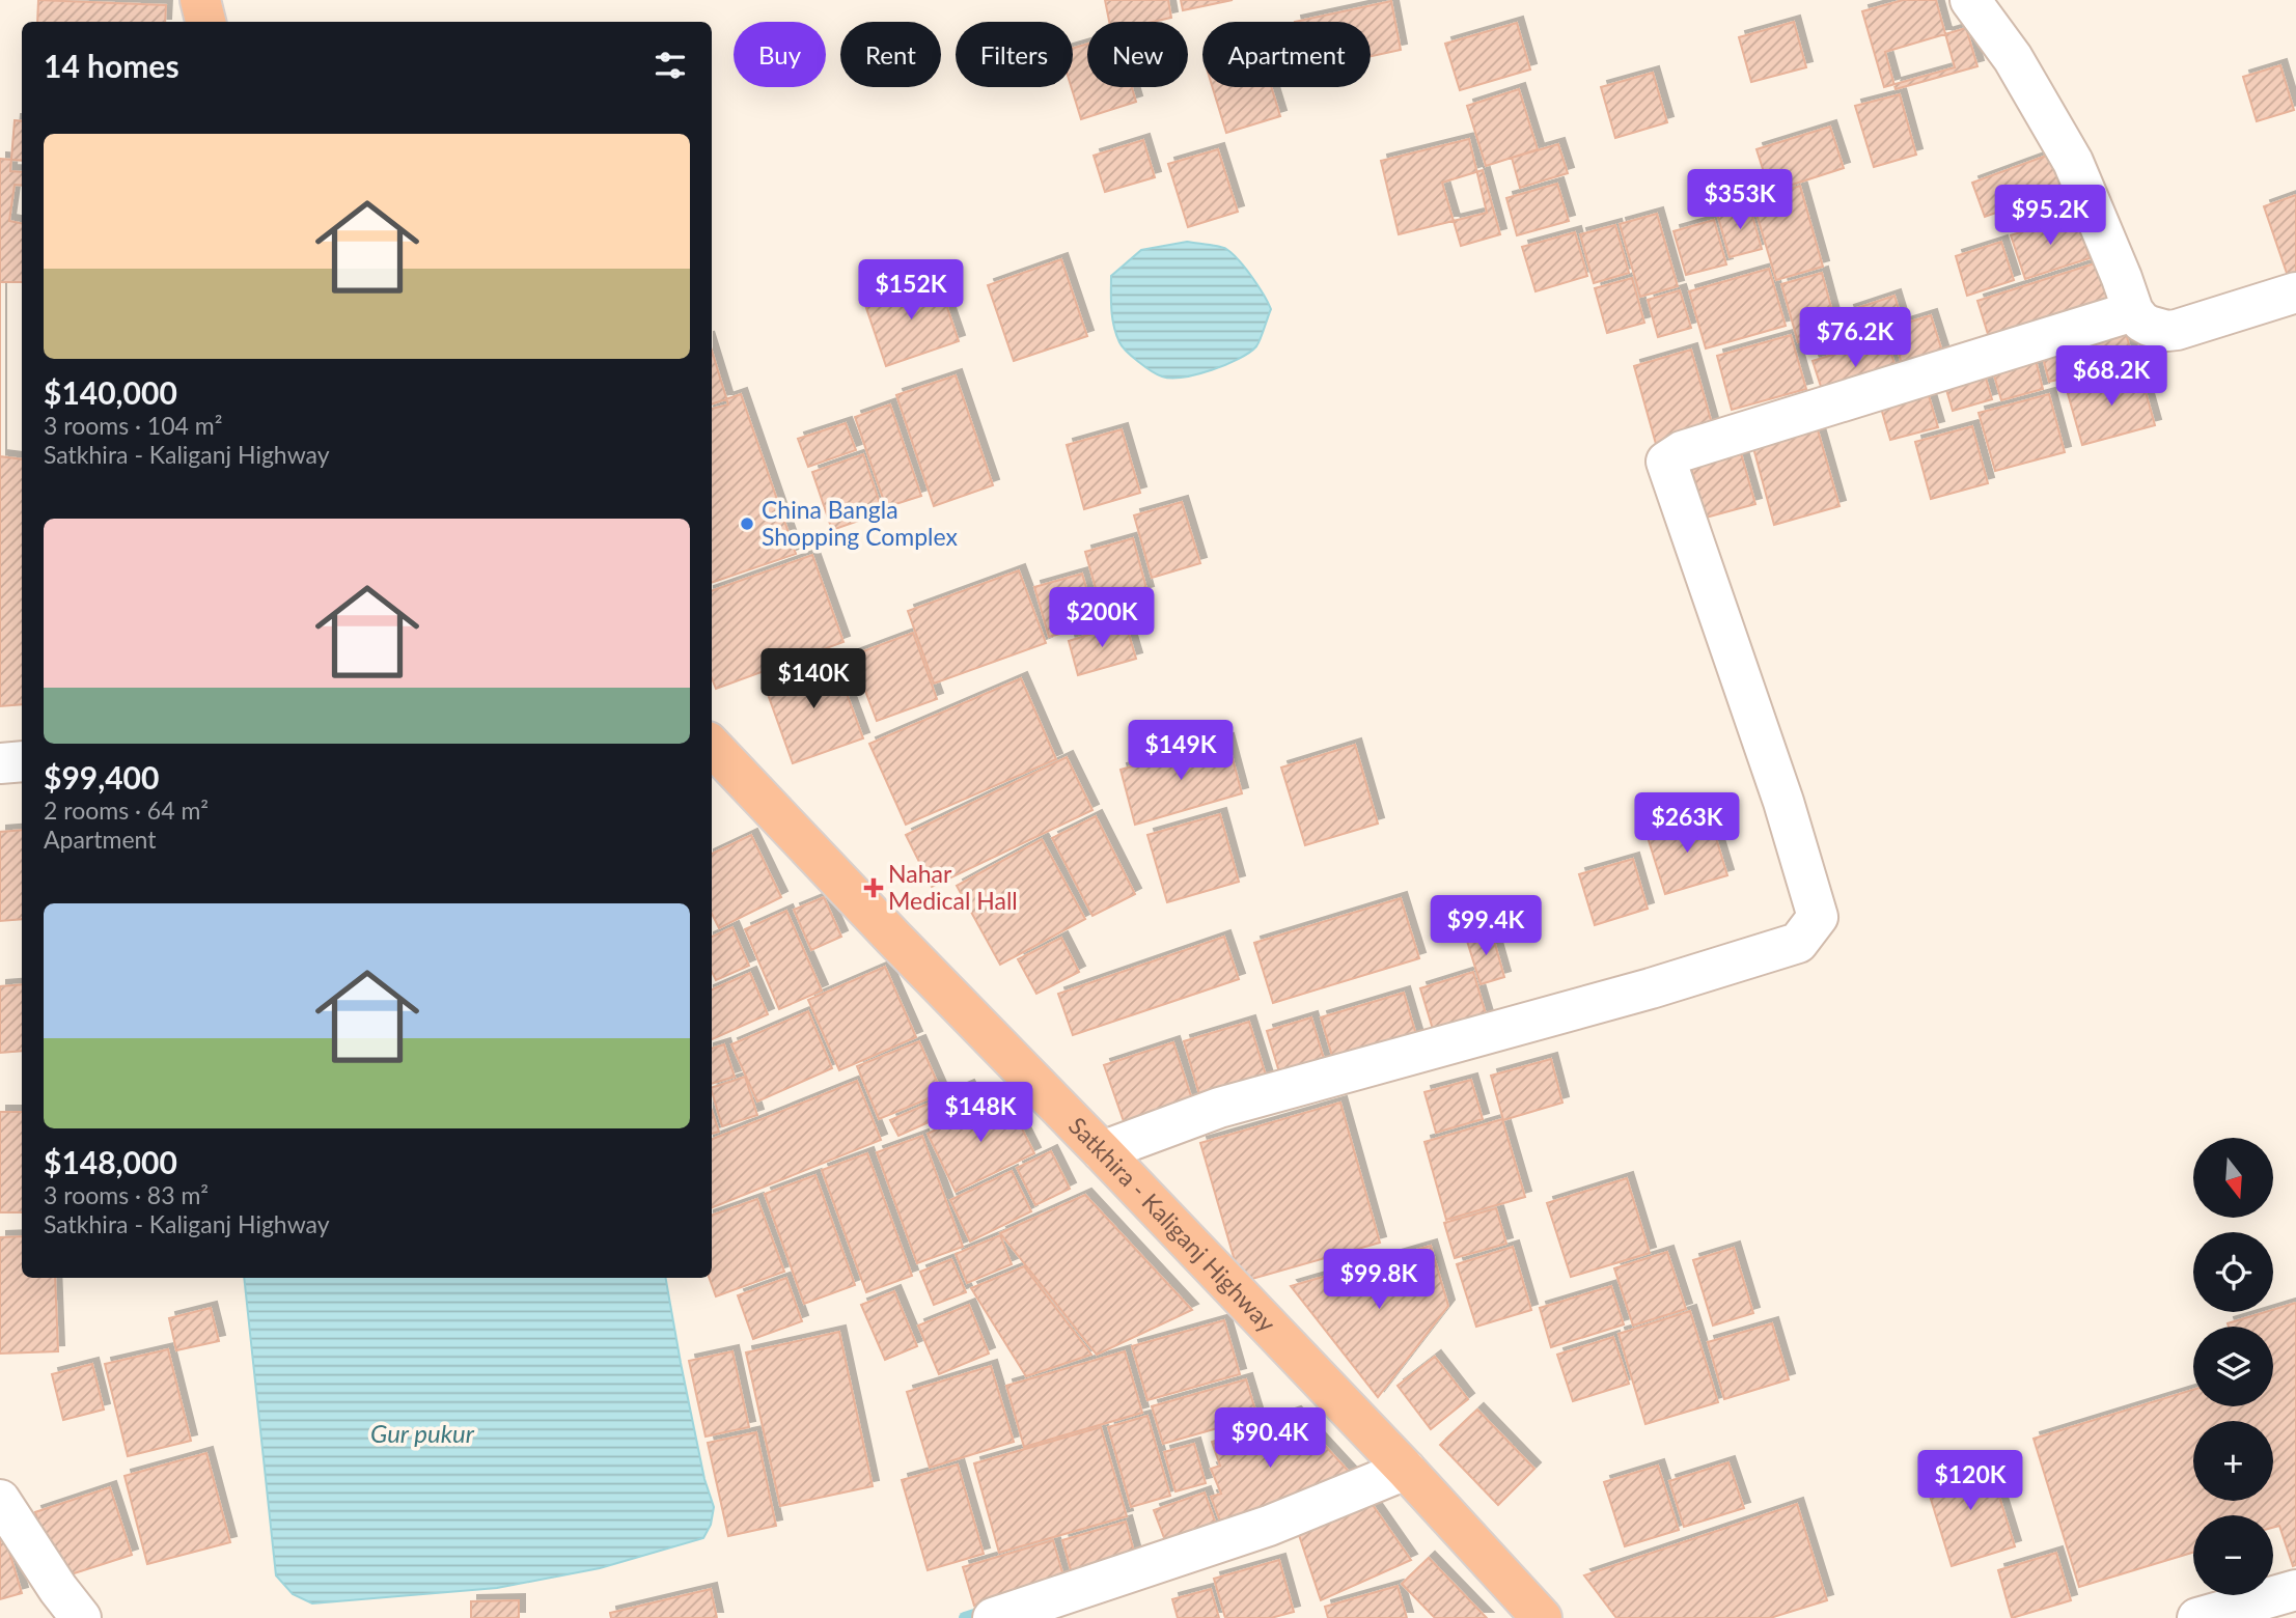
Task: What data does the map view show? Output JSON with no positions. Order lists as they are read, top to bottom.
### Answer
{
  "streets": {
    "highway": ["Satkhira - Kaliganj Highway"]
  },
  "water": ["Gur pukur"],
  "places": {
    "other": ["China Bangla Shopping Complex"],
    "health": ["Nahar Medical Hall"]
  },
  "north": "bottom",
  "page": {
    "chip": [
      "Buy",
      "Rent",
      "Filters",
      "New",
      "Apartment"
    ],
    "heading": "14 homes",
    "list": [
      {
        "name": "$140,000",
        "note": "3 rooms · 104 m² · Satkhira - Kaliganj Highway"
      },
      {
        "name": "$99,400",
        "note": "2 rooms · 64 m² · Apartment"
      },
      {
        "name": "$148,000",
        "note": "3 rooms · 83 m² · Satkhira - Kaliganj Highway"
      }
    ],
    "price": [
      "$353K",
      "$95.2K",
      "$152K",
      "$76.2K",
      "$68.2K",
      "$200K",
      "$140K",
      "$149K",
      "$263K",
      "$99.4K",
      "$148K",
      "$99.8K",
      "$90.4K",
      "$120K"
    ],
    "map_buttons": ["+", "−"]
  }
}
